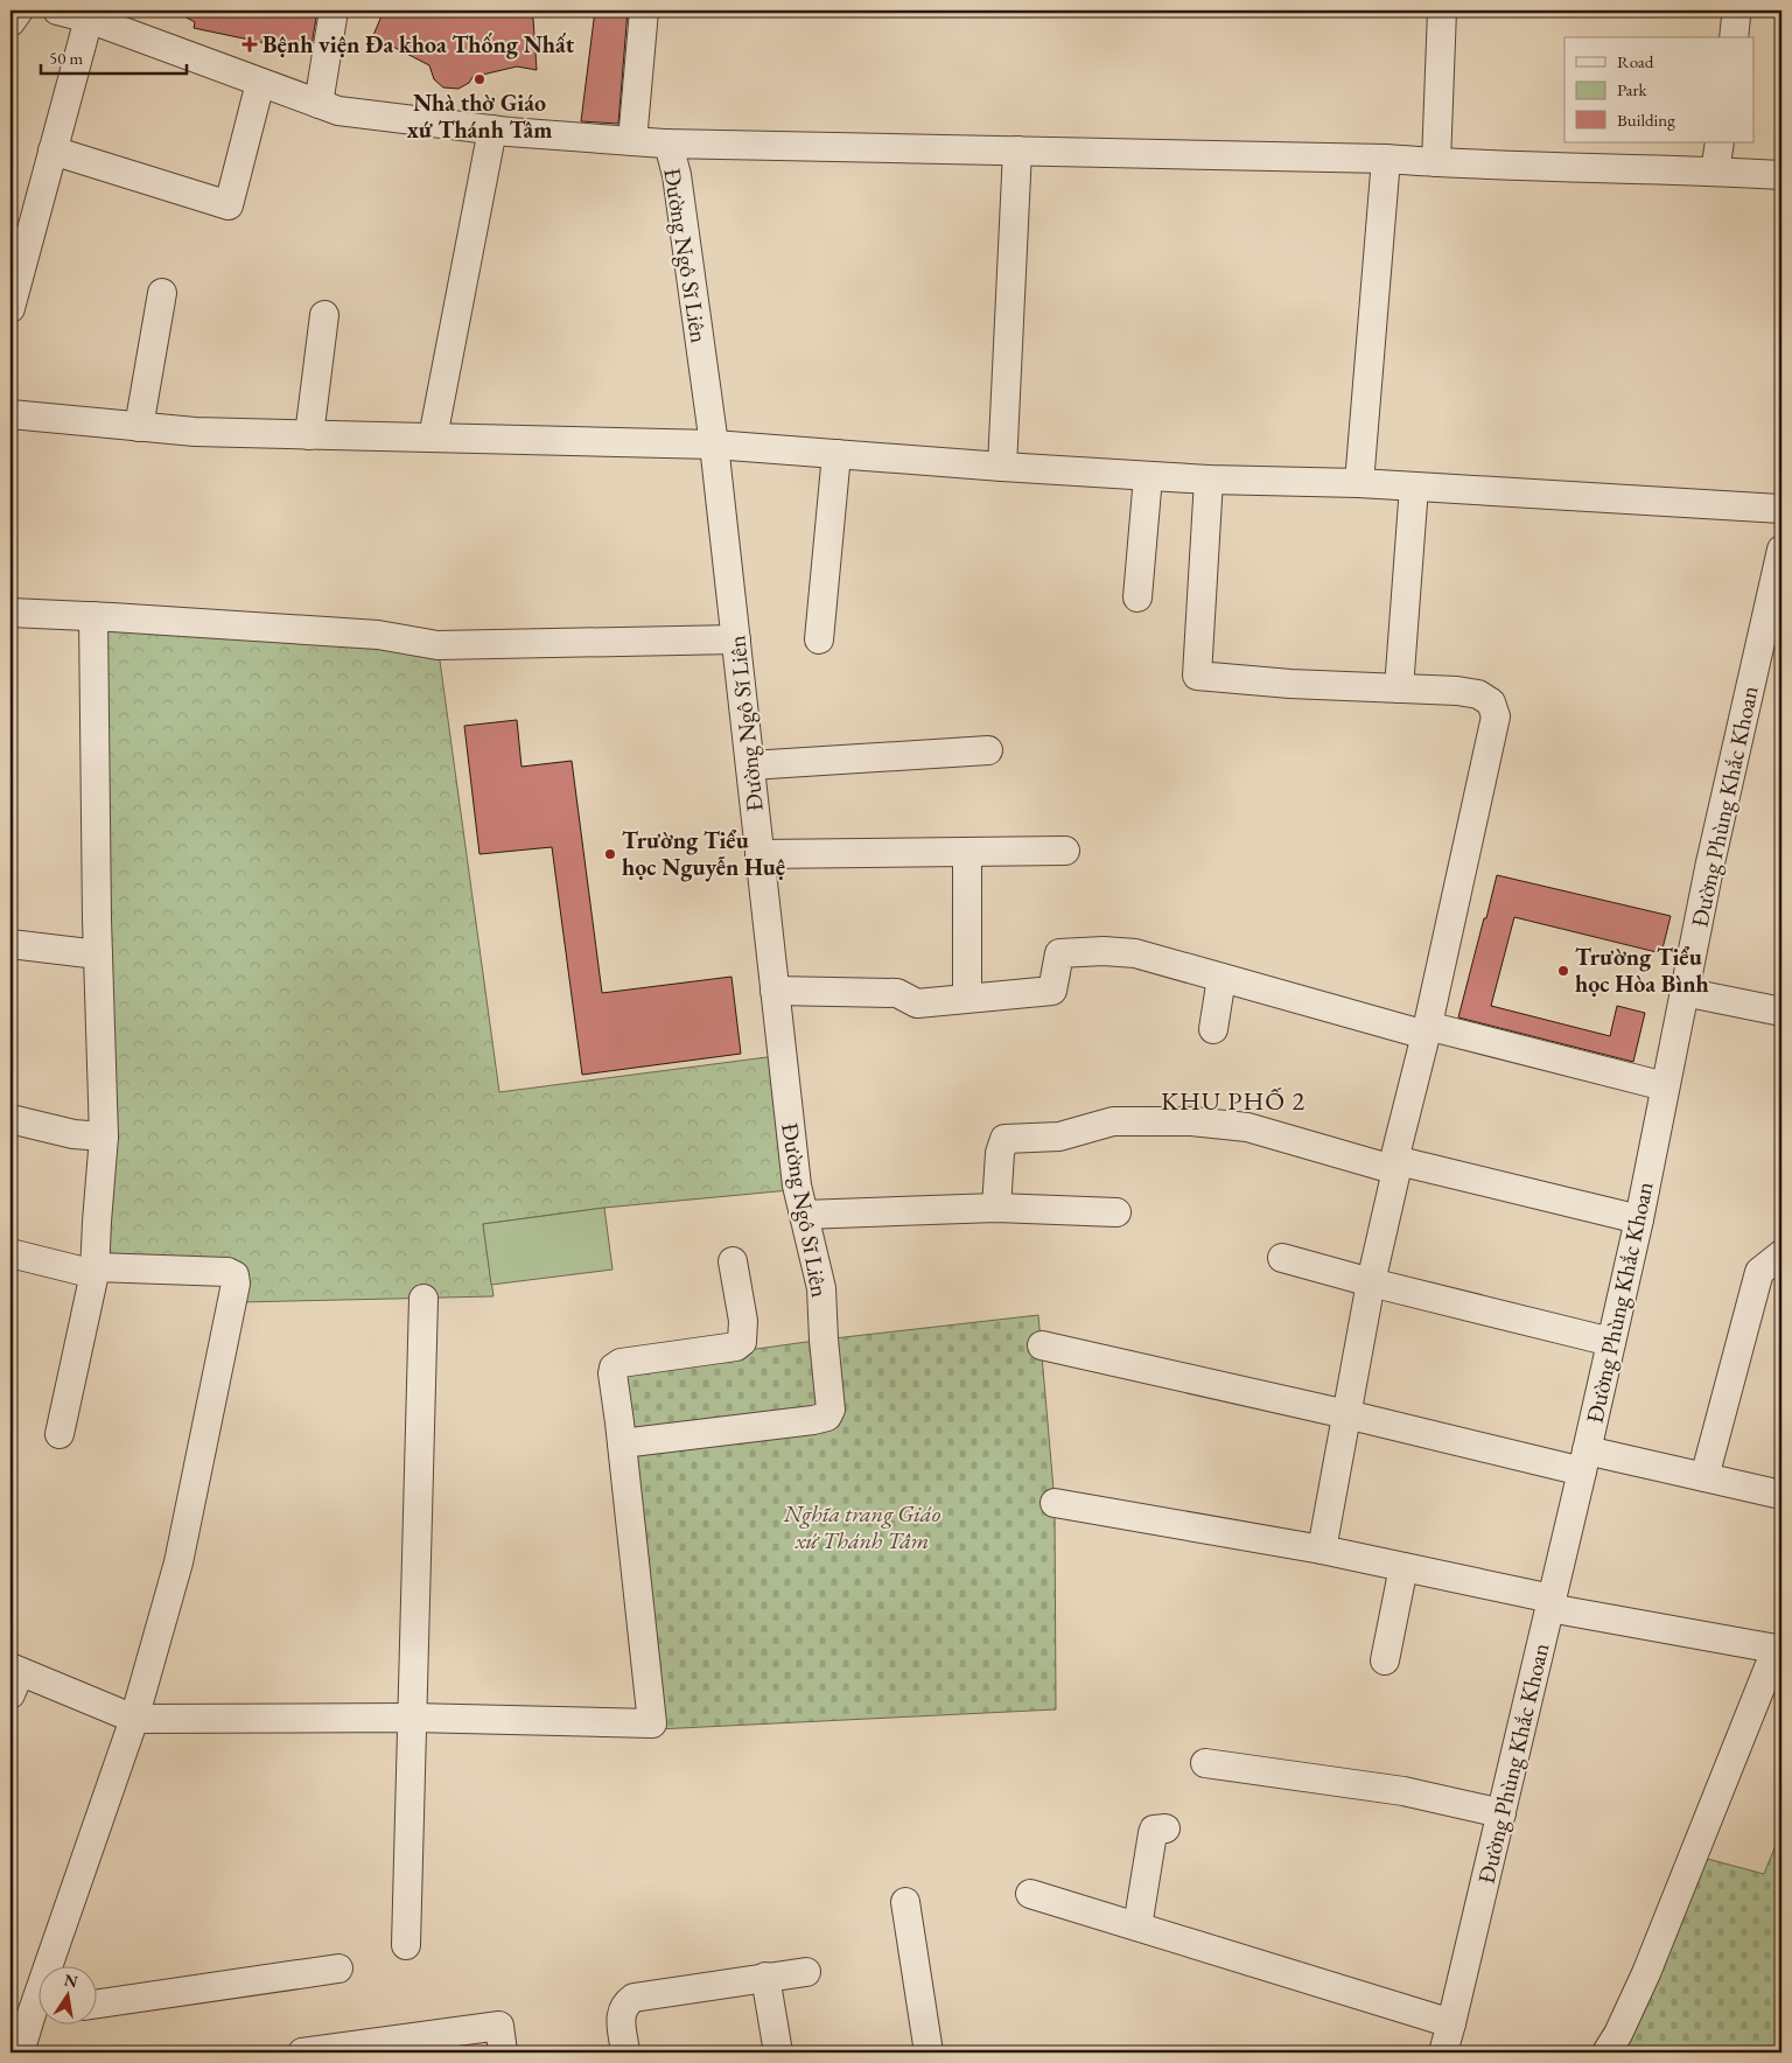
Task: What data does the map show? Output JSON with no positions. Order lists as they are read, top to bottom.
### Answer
{
  "streets": {
    "street": ["Đường Ngô Sĩ Liên", "Đường Phùng Khắc Khoan"]
  },
  "districts": ["KHU PHỐ 2"],
  "parks": ["Nghĩa trang Giáo xứ Thánh Tâm"],
  "places": {
    "health": ["Bệnh viện Đa khoa Thống Nhất"],
    "other": ["Nhà thờ Giáo xứ Thánh Tâm", "Trường Tiểu học Nguyễn Huệ", "Trường Tiểu học Hòa Bình"]
  },
  "legend": ["Road", "Park", "Building"],
  "scale_bar": "50 m",
  "north": "top"
}
